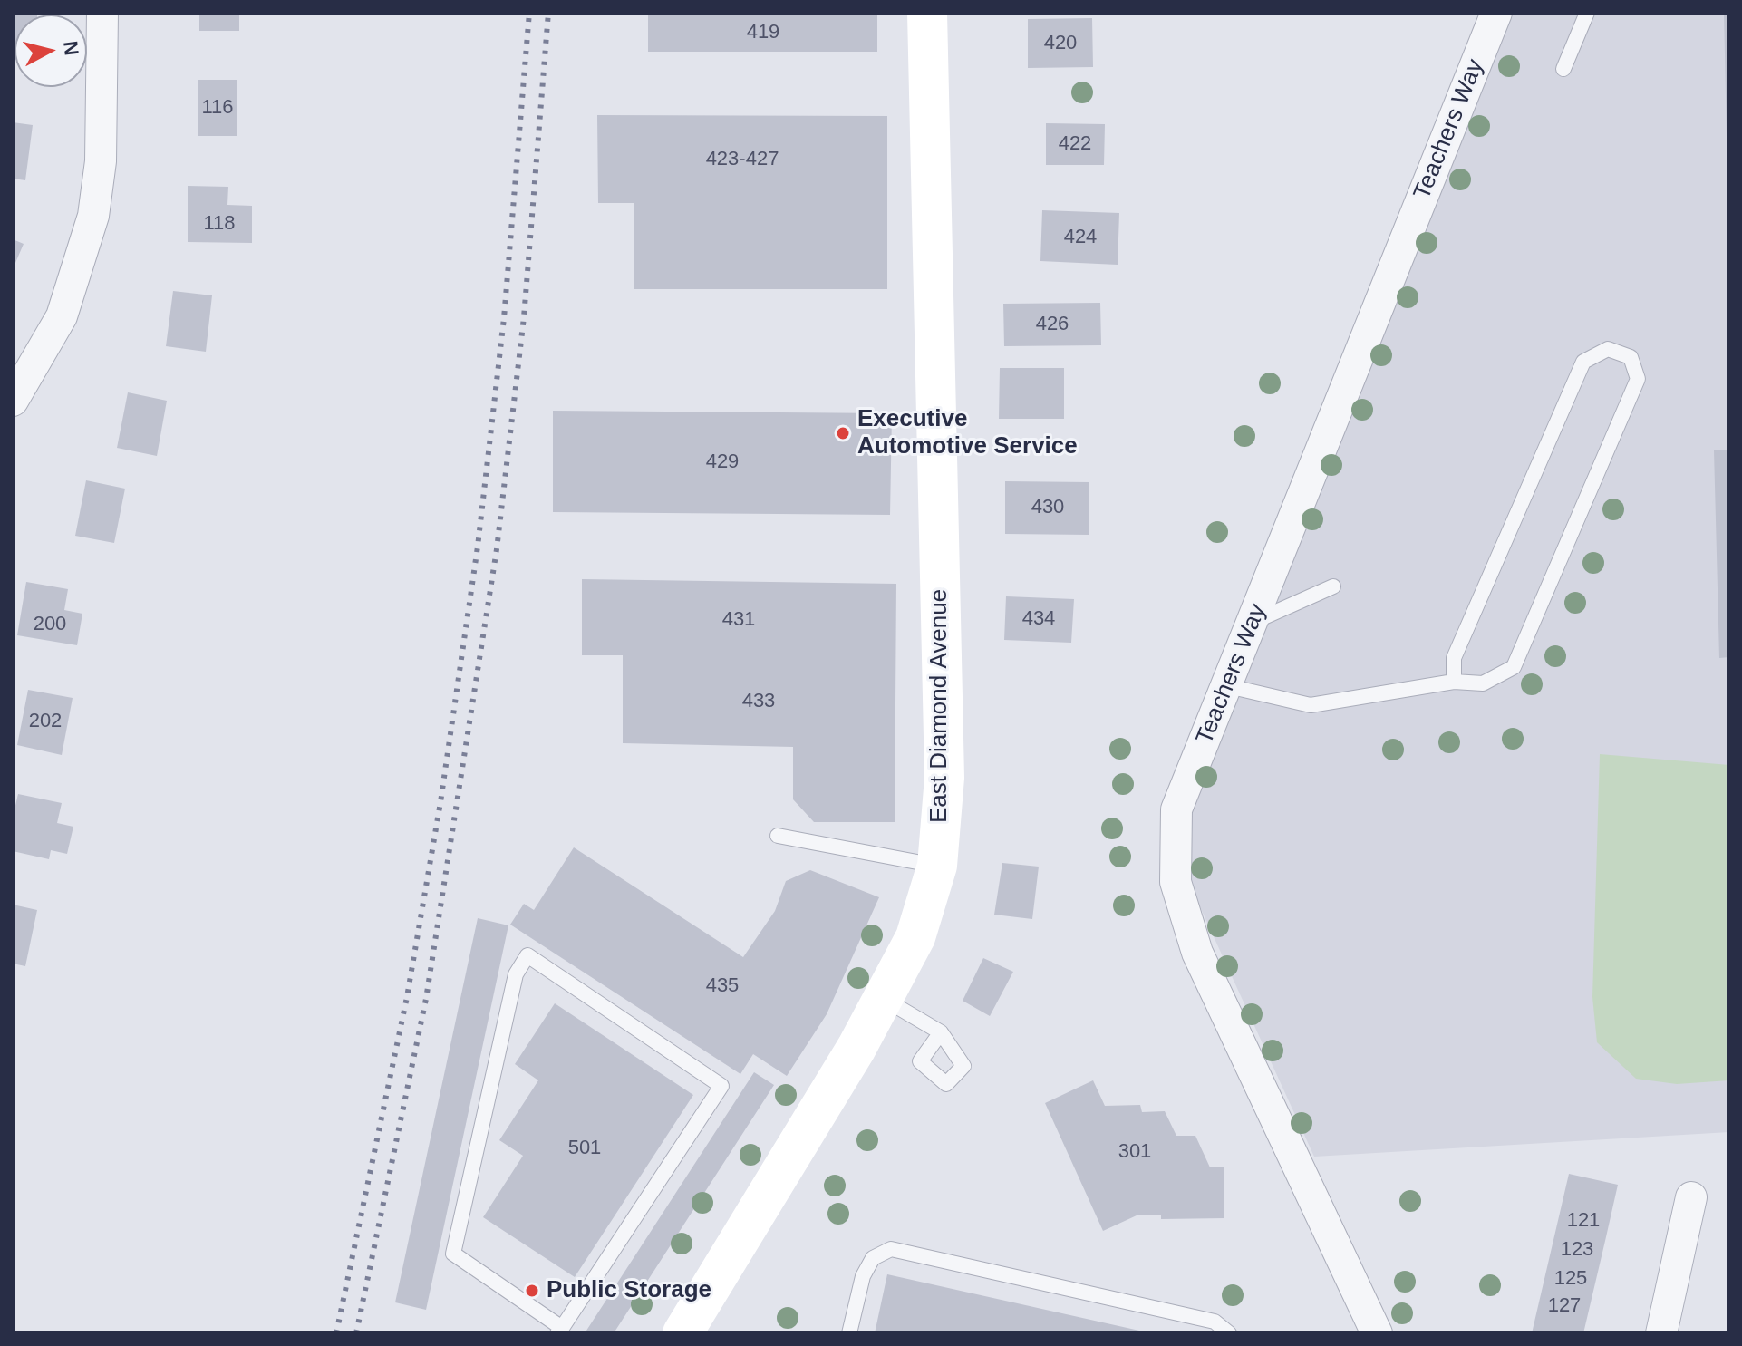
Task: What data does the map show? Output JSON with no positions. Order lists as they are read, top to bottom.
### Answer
{
  "streets": {
    "street": ["Teachers Way", "East Diamond Avenue"]
  },
  "places": ["Executive Automotive Service", "Public Storage"],
  "house_numbers": [
    "419",
    "420",
    "116",
    "422",
    "423-427",
    "118",
    "424",
    "426",
    "429",
    "430",
    "434",
    "431",
    "200",
    "433",
    "202",
    "435",
    "501",
    "301",
    "121",
    "123",
    "125",
    "127"
  ],
  "north": "right"
}
